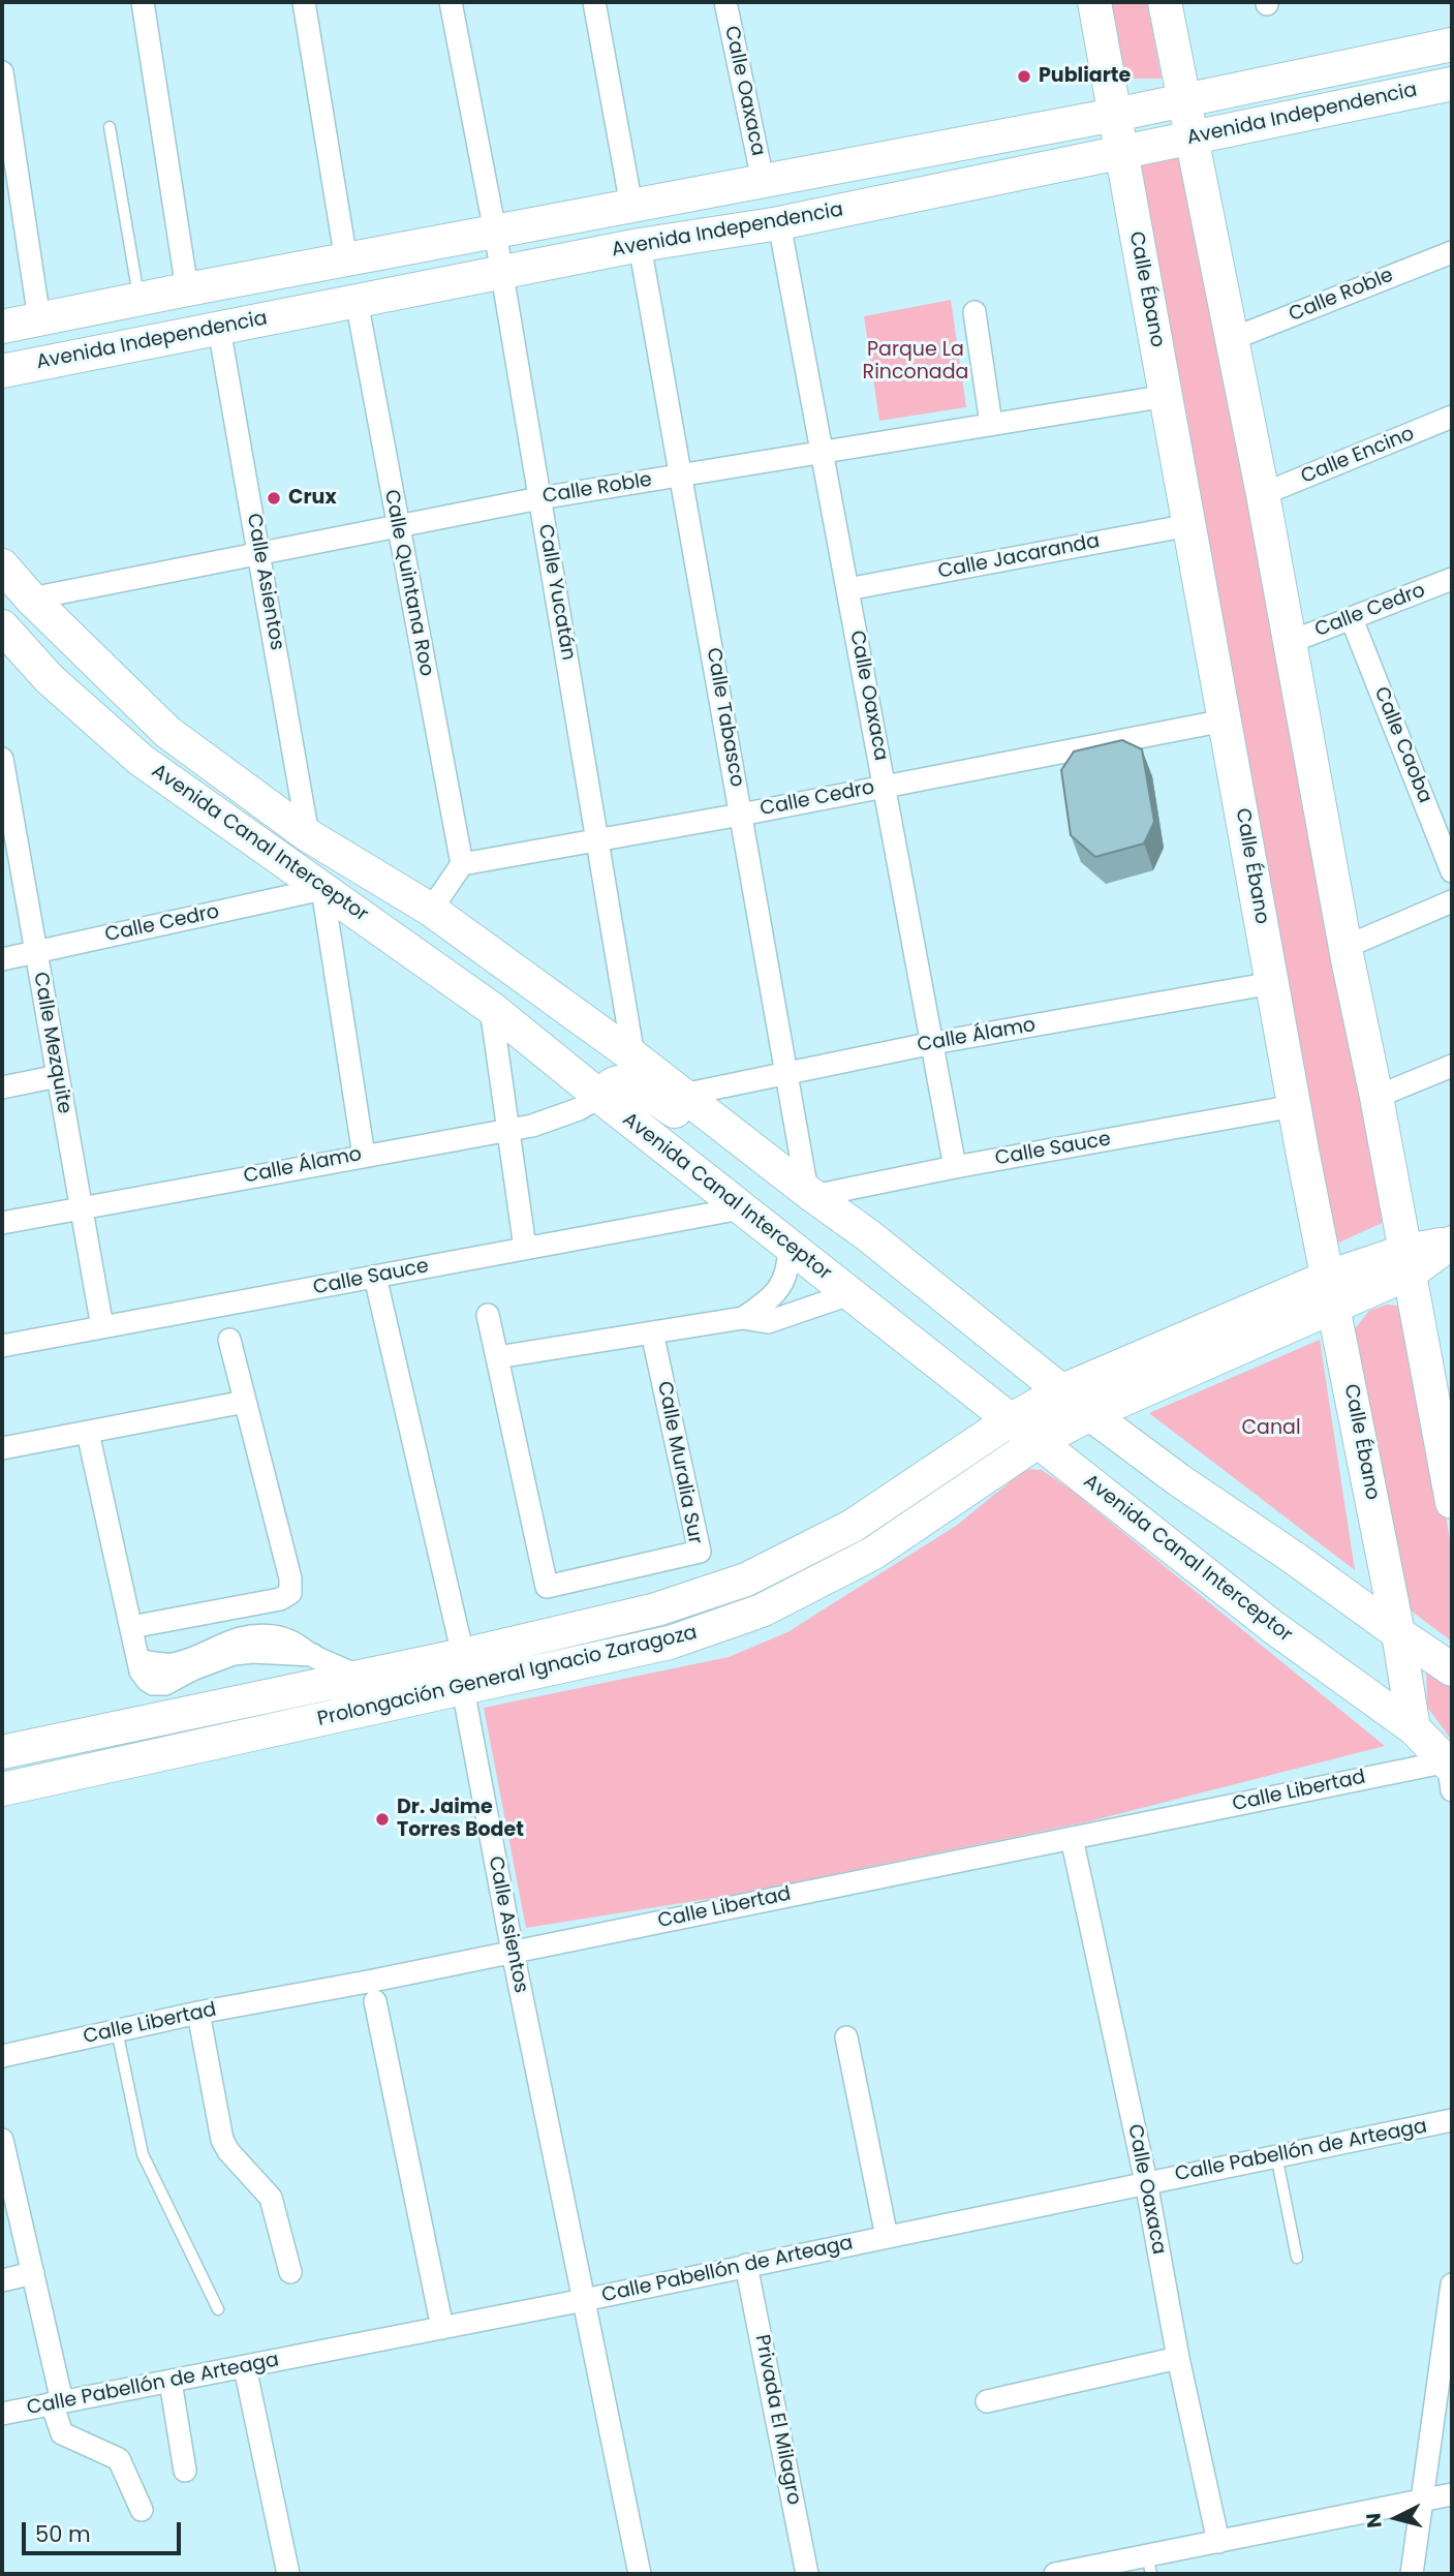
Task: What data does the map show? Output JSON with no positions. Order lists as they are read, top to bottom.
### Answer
{
  "streets": {
    "main road": [
      "Avenida Independencia",
      "Calle Ébano",
      "Avenida Canal Interceptor",
      "Prolongación General Ignacio Zaragoza"
    ],
    "street": [
      "Calle Oaxaca",
      "Calle Roble",
      "Calle Encino",
      "Calle Jacaranda",
      "Calle Asientos",
      "Calle Quintana Roo",
      "Calle Yucatán",
      "Calle Cedro",
      "Calle Tabasco",
      "Calle Caoba",
      "Calle Álamo",
      "Calle Mezquite",
      "Calle Sauce",
      "Calle Muralia Sur",
      "Calle Libertad",
      "Calle Pabellón de Arteaga",
      "Privada El Milagro"
    ]
  },
  "crossings": [
    ["Calle Oaxaca", "Avenida Independencia"],
    ["Calle Oaxaca", "Calle Roble"],
    ["Calle Oaxaca", "Calle Jacaranda"],
    ["Calle Oaxaca", "Calle Cedro"],
    ["Calle Oaxaca", "Calle Álamo"],
    ["Calle Oaxaca", "Calle Sauce"],
    ["Calle Oaxaca", "Calle Libertad"],
    ["Calle Oaxaca", "Calle Pabellón de Arteaga"],
    ["Avenida Independencia", "Calle Ébano"],
    ["Avenida Independencia", "Calle Asientos"],
    ["Avenida Independencia", "Calle Quintana Roo"],
    ["Avenida Independencia", "Calle Yucatán"],
    ["Avenida Independencia", "Calle Tabasco"],
    ["Calle Ébano", "Calle Roble"],
    ["Calle Ébano", "Calle Jacaranda"],
    ["Calle Ébano", "Calle Cedro"],
    ["Calle Ébano", "Avenida Canal Interceptor"],
    ["Calle Ébano", "Calle Álamo"],
    ["Calle Ébano", "Calle Sauce"],
    ["Calle Ébano", "Prolongación General Ignacio Zaragoza"],
    ["Calle Roble", "Calle Asientos"],
    ["Calle Roble", "Calle Quintana Roo"],
    ["Calle Roble", "Calle Yucatán"],
    ["Calle Roble", "Calle Tabasco"],
    ["Calle Roble", "Avenida Canal Interceptor"],
    ["Calle Asientos", "Avenida Canal Interceptor"],
    ["Calle Asientos", "Calle Sauce"],
    ["Calle Asientos", "Prolongación General Ignacio Zaragoza"],
    ["Calle Asientos", "Calle Libertad"],
    ["Calle Asientos", "Calle Pabellón de Arteaga"],
    ["Calle Quintana Roo", "Calle Cedro"],
    ["Calle Yucatán", "Calle Cedro"],
    ["Calle Yucatán", "Avenida Canal Interceptor"],
    ["Calle Cedro", "Calle Tabasco"],
    ["Calle Cedro", "Calle Caoba"],
    ["Calle Cedro", "Avenida Canal Interceptor"],
    ["Calle Cedro", "Calle Mezquite"],
    ["Calle Tabasco", "Avenida Canal Interceptor"],
    ["Calle Tabasco", "Calle Álamo"],
    ["Calle Tabasco", "Calle Sauce"],
    ["Avenida Canal Interceptor", "Calle Álamo"],
    ["Avenida Canal Interceptor", "Calle Sauce"],
    ["Avenida Canal Interceptor", "Prolongación General Ignacio Zaragoza"],
    ["Avenida Canal Interceptor", "Calle Libertad"],
    ["Calle Álamo", "Calle Mezquite"],
    ["Calle Mezquite", "Calle Sauce"],
    ["Calle Pabellón de Arteaga", "Privada El Milagro"]
  ],
  "parks": ["Parque La Rinconada", "Canal"],
  "places": ["Publiarte", "Crux", "Dr. Jaime Torres Bodet"],
  "scale_bar": "50 m",
  "north": "left"
}
